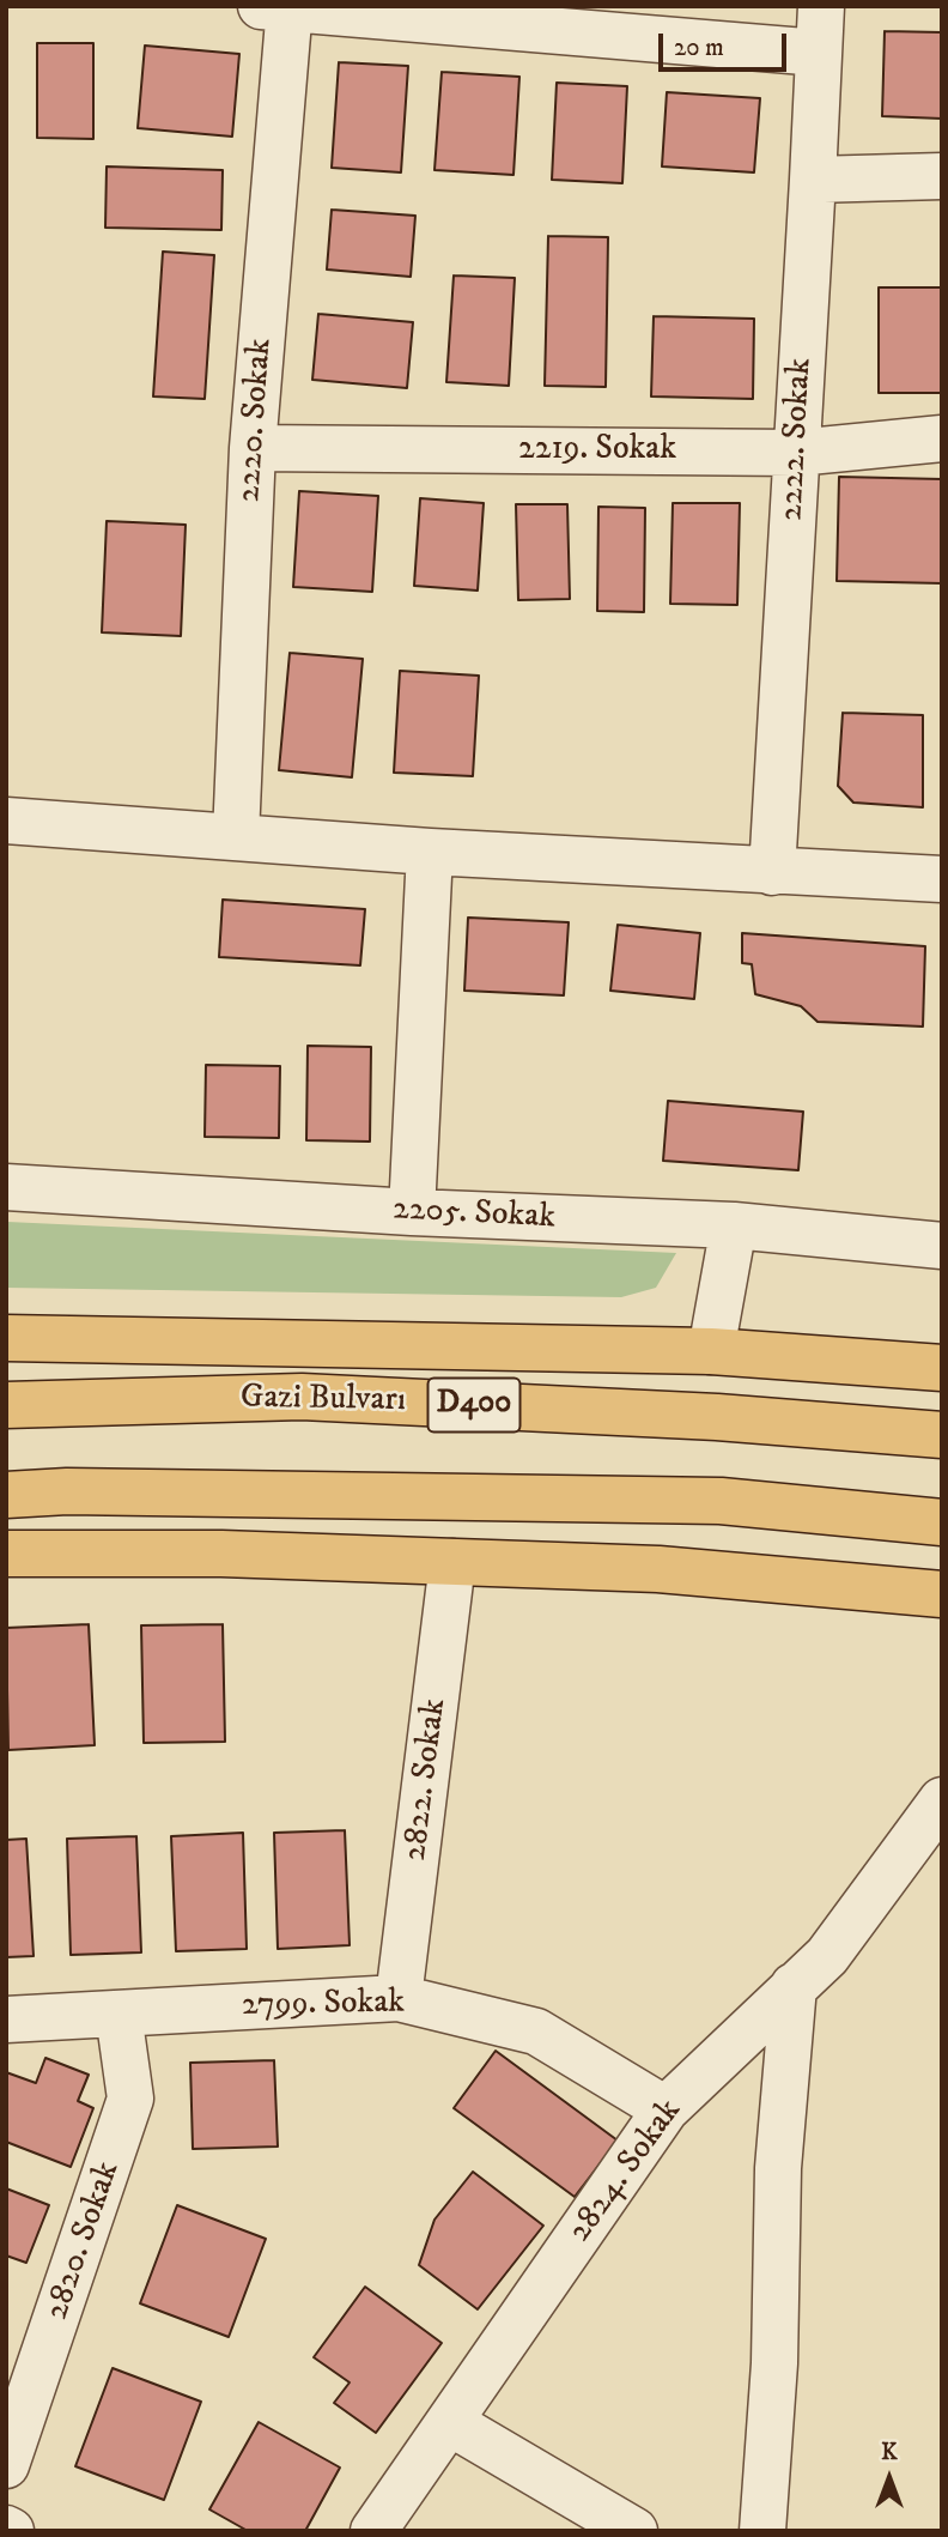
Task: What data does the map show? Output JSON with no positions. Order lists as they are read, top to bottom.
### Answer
{
  "streets": {
    "highway": ["Gazi Bulvarı", "D400"],
    "street": [
      "2220. Sokak",
      "2222. Sokak",
      "2219. Sokak",
      "2205. Sokak",
      "2822. Sokak",
      "2799. Sokak",
      "2824. Sokak",
      "2820. Sokak"
    ]
  },
  "crossings": [
    ["2220. Sokak", "2219. Sokak"],
    ["2222. Sokak", "2219. Sokak"],
    ["2822. Sokak", "2799. Sokak"],
    ["2799. Sokak", "2824. Sokak"],
    ["2799. Sokak", "2820. Sokak"]
  ],
  "scale_bar": "20 m",
  "north": "top"
}
